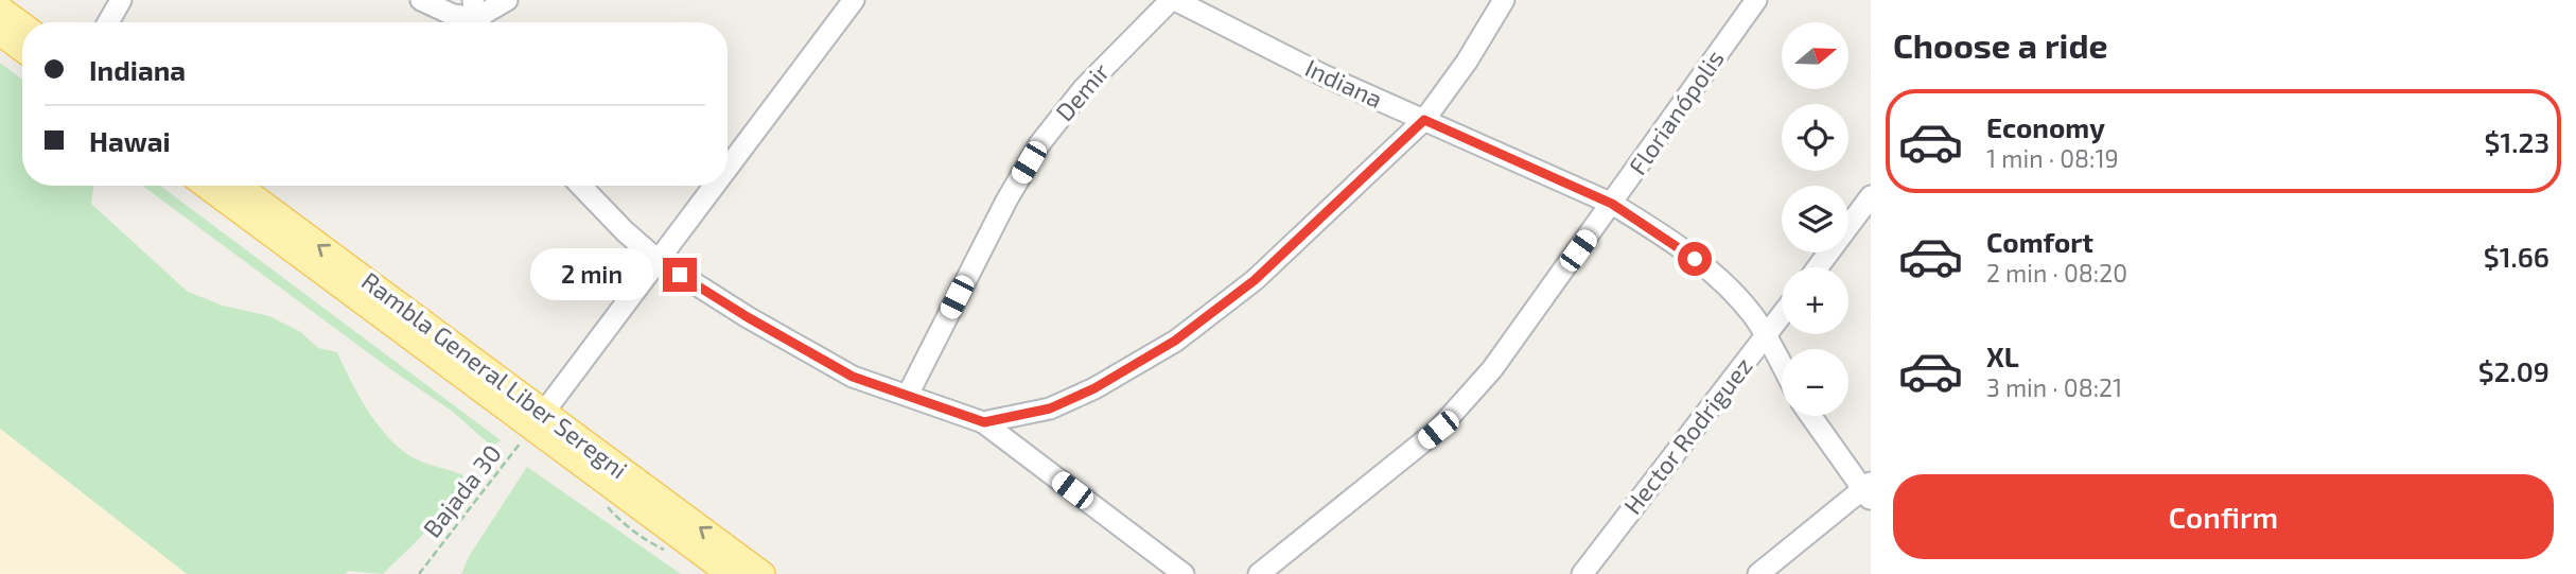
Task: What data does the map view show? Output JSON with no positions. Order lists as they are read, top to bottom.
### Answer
{
  "streets": {
    "main road": ["Rambla General Liber Seregni"],
    "street": [
      "Indiana",
      "Demir",
      "Florianópolis",
      "Hector Rodriguez"
    ],
    "path": ["Bajada 30"]
  },
  "crossings": [
    ["Indiana", "Demir"],
    ["Indiana", "Florianópolis"],
    ["Indiana", "Hector Rodriguez"],
    ["Rambla General Liber Seregni", "Bajada 30"]
  ],
  "north": "right",
  "page": {
    "heading": "Choose a ride",
    "map_buttons": ["+", "−"],
    "banner": ["Indiana", "Hawai"],
    "list": [
      {
        "name": "Economy",
        "note": "1 min · 08:19",
        "value": "$1.23"
      },
      {
        "name": "Comfort",
        "note": "2 min · 08:20",
        "value": "$1.66"
      },
      {
        "name": "XL",
        "note": "3 min · 08:21",
        "value": "$2.09"
      }
    ],
    "bubble": "2 min",
    "buttons": "Confirm"
  }
}
